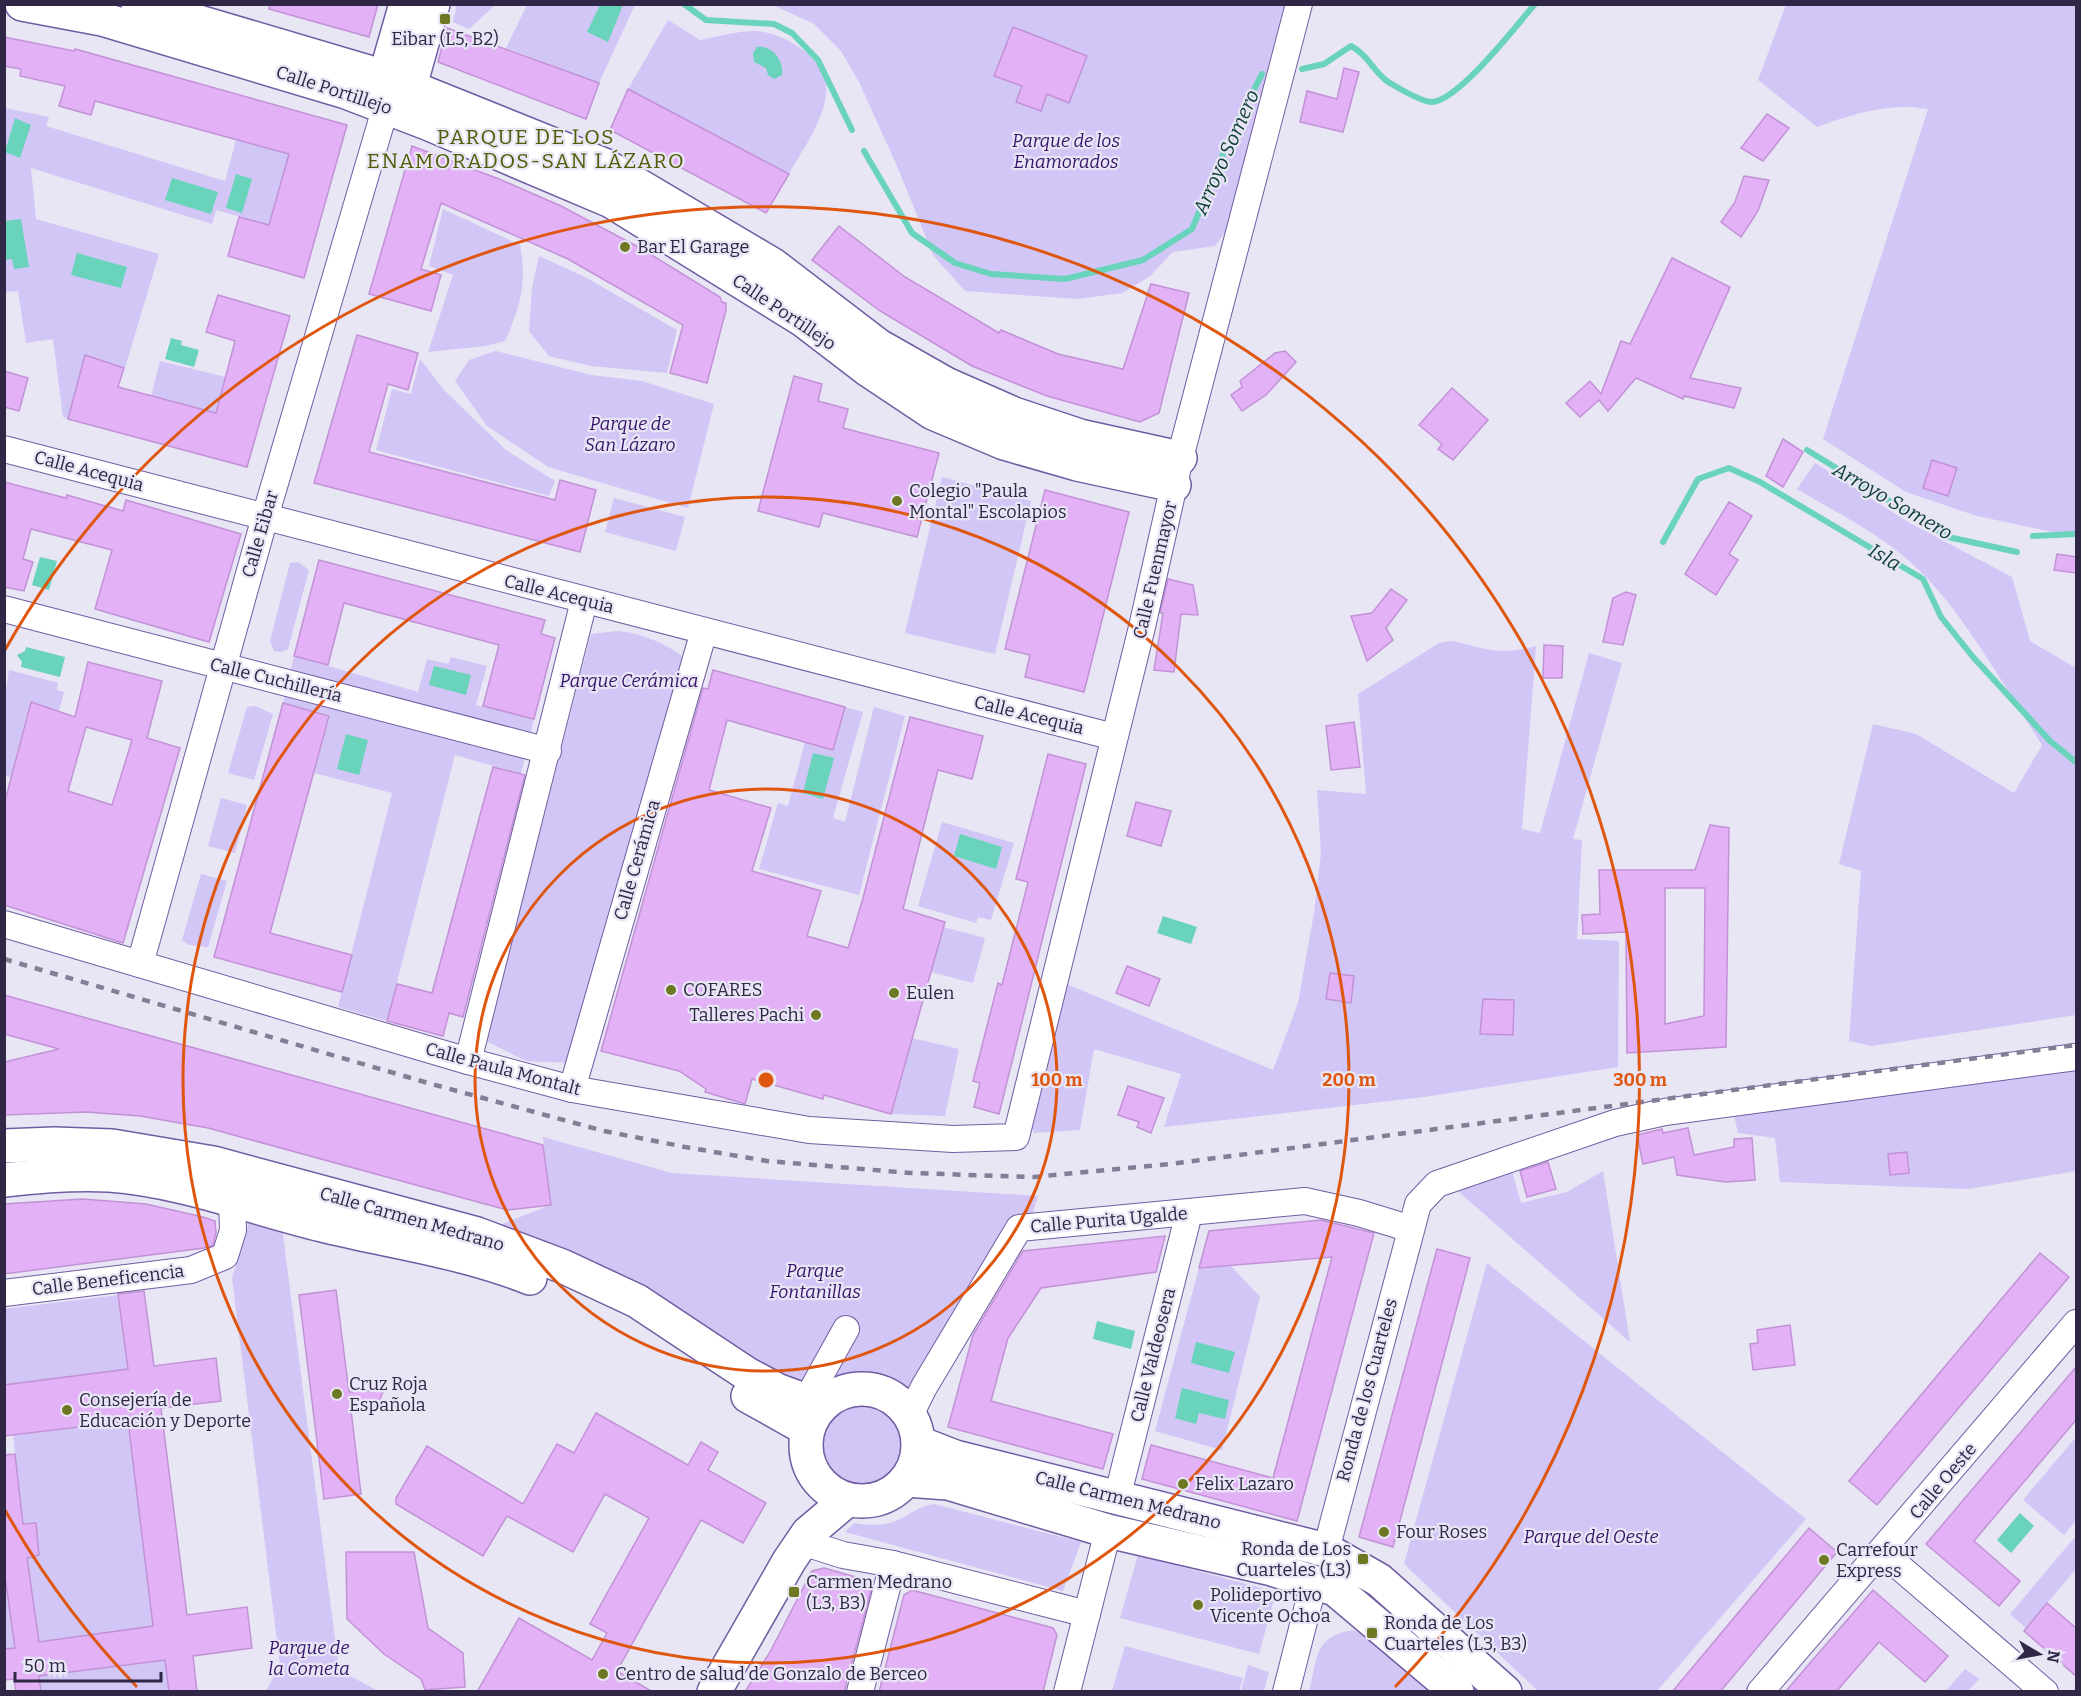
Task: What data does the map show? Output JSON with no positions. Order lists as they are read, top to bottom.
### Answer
{
  "streets": {
    "main road": ["Calle Portillejo", "Calle Eibar", "Calle Carmen Medrano"],
    "street": [
      "Calle Acequia",
      "Calle Fuenmayor",
      "Calle Cuchillería",
      "Calle Cerámica",
      "Calle Paula Montalt",
      "Calle Purita Ugalde",
      "Calle Beneficencia",
      "Calle Valdeosera",
      "Ronda de los Cuarteles",
      "Calle Oeste"
    ]
  },
  "crossings": [
    ["Calle Portillejo", "Calle Eibar"],
    ["Calle Portillejo", "Calle Fuenmayor"],
    ["Calle Acequia", "Calle Eibar"],
    ["Calle Acequia", "Calle Fuenmayor"],
    ["Calle Acequia", "Calle Cerámica"],
    ["Calle Eibar", "Calle Cuchillería"],
    ["Calle Eibar", "Calle Paula Montalt"],
    ["Calle Fuenmayor", "Calle Paula Montalt"],
    ["Calle Cerámica", "Calle Paula Montalt"],
    ["Calle Carmen Medrano", "Calle Purita Ugalde"],
    ["Calle Carmen Medrano", "Calle Beneficencia"],
    ["Calle Carmen Medrano", "Calle Valdeosera"],
    ["Calle Carmen Medrano", "Ronda de los Cuarteles"],
    ["Calle Purita Ugalde", "Calle Valdeosera"],
    ["Calle Purita Ugalde", "Ronda de los Cuarteles"]
  ],
  "districts": ["PARQUE DE LOS ENAMORADOS-SAN LÁZARO"],
  "water": ["Arroyo Somero", "Isla"],
  "parks": [
    "Parque de los Enamorados",
    "Parque de San Lázaro",
    "Parque Cerámica",
    "Parque Fontanillas",
    "Parque del Oeste",
    "Parque de la Cometa"
  ],
  "places": {
    "transit": [
      "Eibar (L5, B2)",
      "Ronda de Los Cuarteles (L3)",
      "Carmen Medrano (L3, B3)",
      "Ronda de Los Cuarteles (L3, B3)"
    ],
    "other": [
      "Bar El Garage",
      "Colegio \"Paula Montal\" Escolapios",
      "COFARES",
      "Eulen",
      "Talleres Pachi",
      "Cruz Roja Española",
      "Consejería de Educación y Deporte",
      "Felix Lazaro",
      "Four Roses",
      "Carrefour Express",
      "Polideportivo Vicente Ochoa",
      "Centro de salud de Gonzalo de Berceo"
    ]
  },
  "scale_bar": "50 m",
  "north": "right",
  "rings": ["100 m", "200 m", "300 m"]
}
